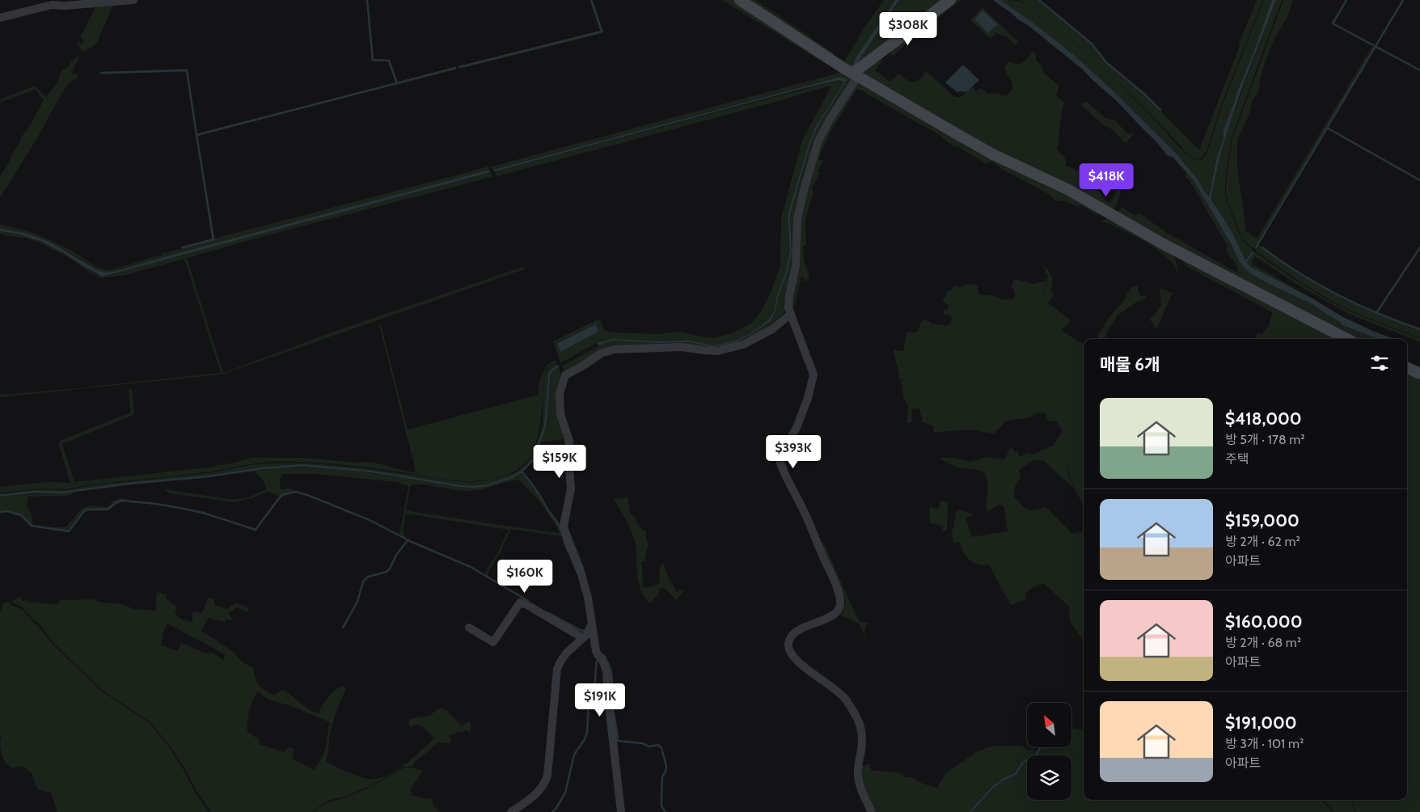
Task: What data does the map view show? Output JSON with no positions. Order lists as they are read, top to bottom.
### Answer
{
  "north": "top left",
  "page": {
    "price": [
      "$308K",
      "$418K",
      "$393K",
      "$159K",
      "$160K",
      "$191K"
    ],
    "heading": "매물 6개",
    "list": [
      {
        "name": "$418,000",
        "note": "방 5개 · 178 m² · 주택"
      },
      {
        "name": "$159,000",
        "note": "방 2개 · 62 m² · 아파트"
      },
      {
        "name": "$160,000",
        "note": "방 2개 · 68 m² · 아파트"
      },
      {
        "name": "$191,000",
        "note": "방 3개 · 101 m² · 아파트"
      }
    ]
  }
}
